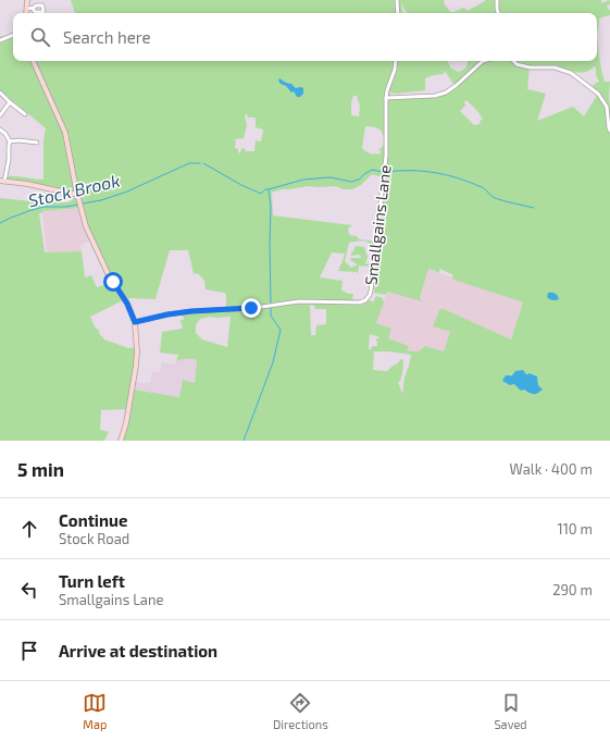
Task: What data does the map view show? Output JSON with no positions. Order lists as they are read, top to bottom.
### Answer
{
  "streets": {
    "street": ["Smallgains Lane"]
  },
  "water": ["Stock Brook"],
  "page": {
    "search": "Search here",
    "heading": ["5 min", "Walk · 400 m"],
    "list": [
      ["Continue", "Stock Road", "110 m"],
      ["Turn left", "Smallgains Lane", "290 m"],
      "Arrive at destination"
    ],
    "nav": ["Map", "Directions", "Saved"]
  }
}
